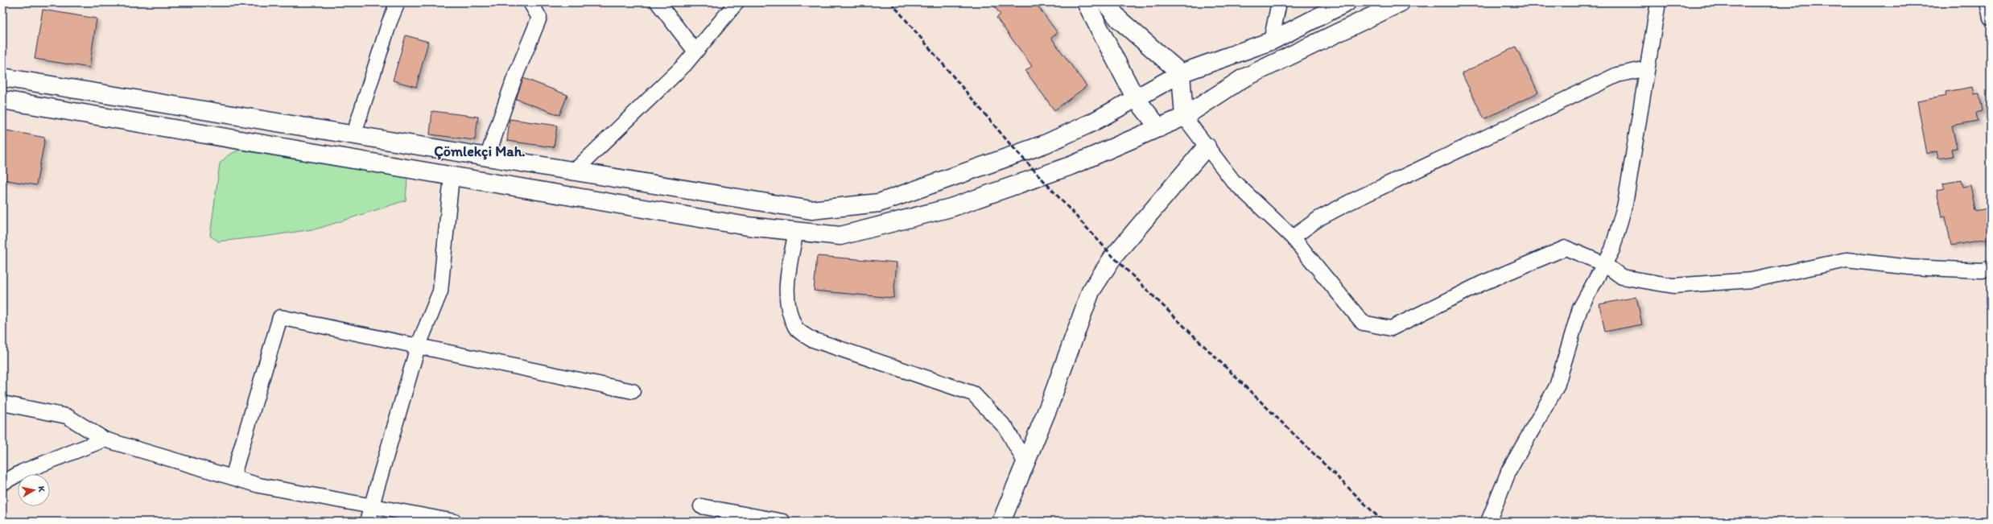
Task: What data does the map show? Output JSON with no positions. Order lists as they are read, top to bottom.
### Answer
{
  "districts": ["Çömlekçi Mah."],
  "north": "right"
}
